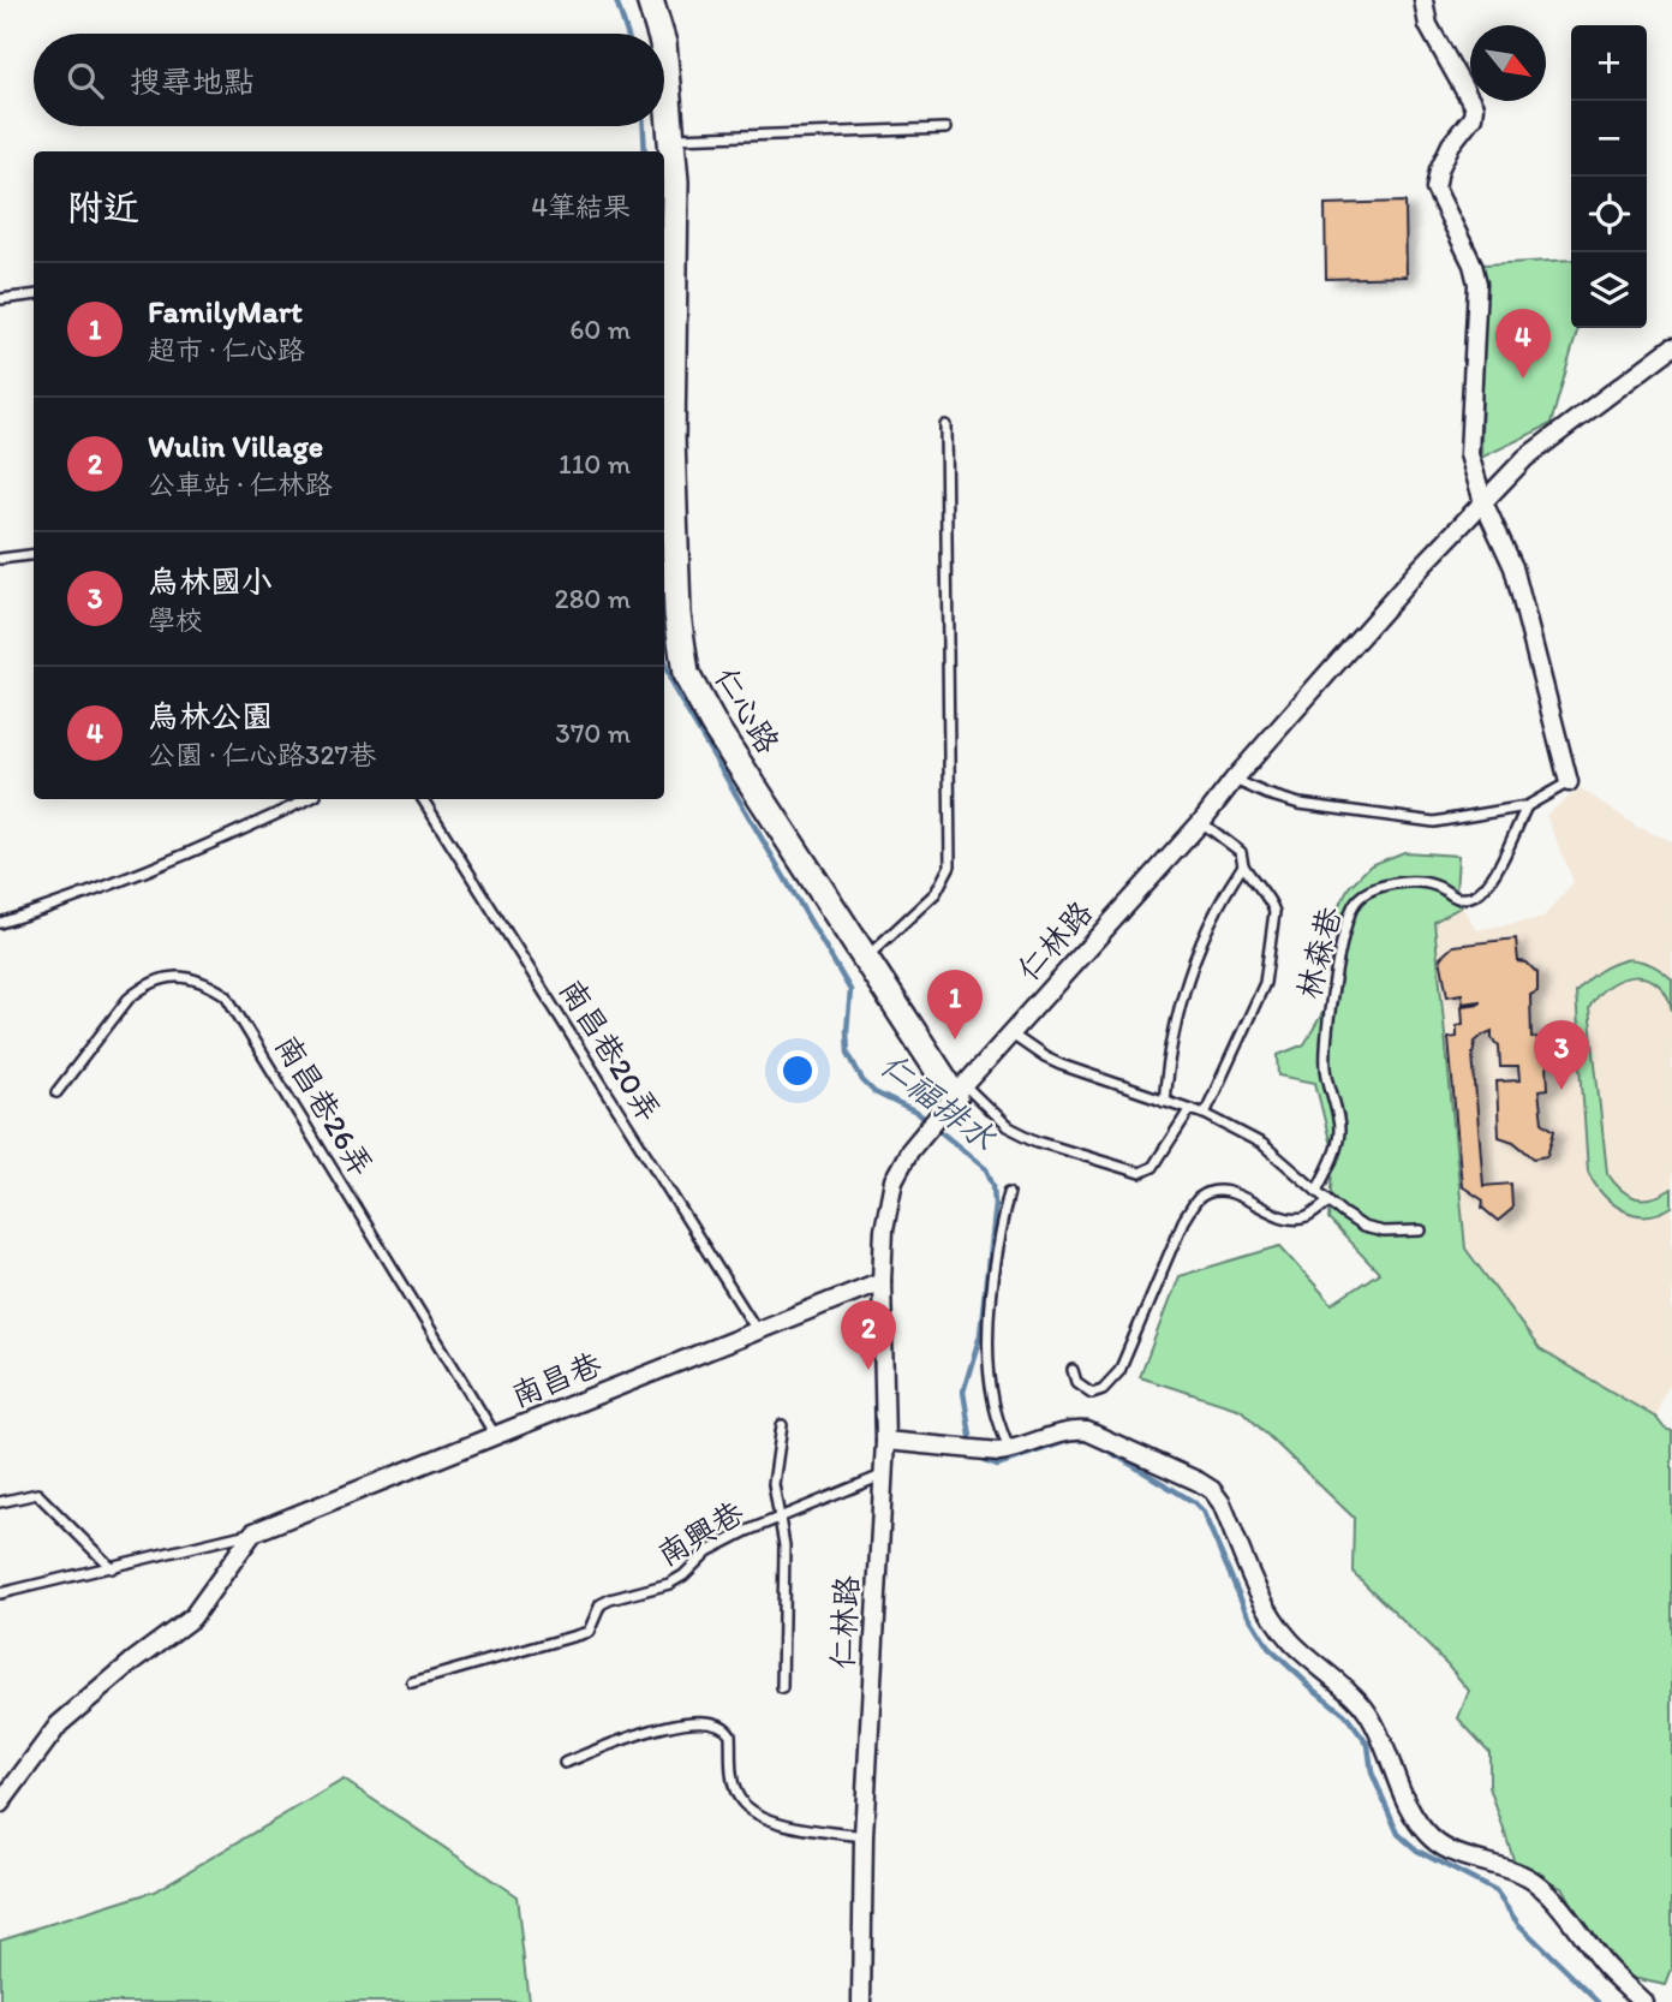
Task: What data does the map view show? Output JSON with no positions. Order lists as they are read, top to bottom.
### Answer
{
  "streets": {
    "street": ["仁心路", "仁林路", "南昌巷"],
    "lane": [
      "林森巷",
      "南昌巷20弄",
      "南昌巷26弄",
      "南興巷"
    ]
  },
  "crossings": [
    ["仁心路", "仁林路"],
    ["仁林路", "林森巷"],
    ["仁林路", "南昌巷"],
    ["仁林路", "南興巷"],
    ["南昌巷20弄", "南昌巷"],
    ["南昌巷26弄", "南昌巷"]
  ],
  "water": ["仁福排水"],
  "north": "bottom right",
  "page": {
    "map_buttons": ["+", "−"],
    "search": "搜尋地點",
    "heading": ["附近", "4筆結果"],
    "list": [
      {
        "mark": "1",
        "name": "FamilyMart",
        "note": "超市 · 仁心路",
        "value": "60 m"
      },
      {
        "mark": "2",
        "name": "Wulin Village",
        "note": "公車站 · 仁林路",
        "value": "110 m"
      },
      {
        "mark": "3",
        "name": "烏林國小",
        "note": "學校",
        "value": "280 m"
      },
      {
        "mark": "4",
        "name": "烏林公園",
        "note": "公園 · 仁心路327巷",
        "value": "370 m"
      }
    ],
    "pins": [
      "4",
      "1",
      "3",
      "2"
    ]
  }
}
